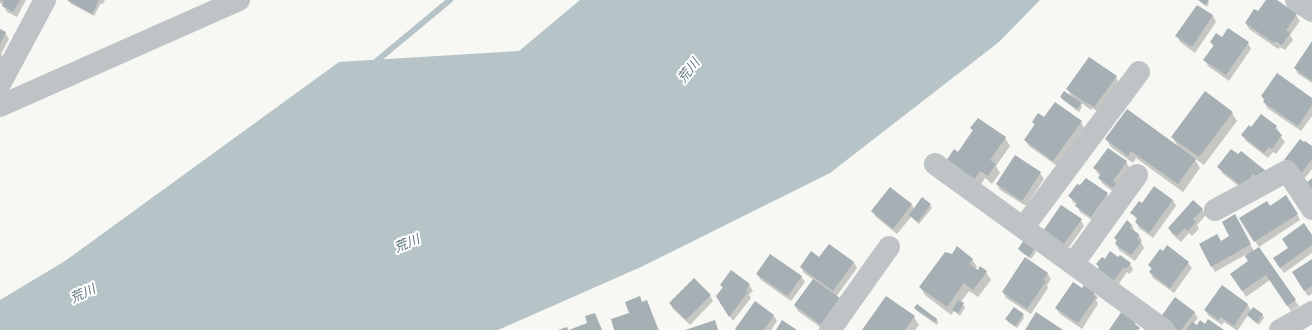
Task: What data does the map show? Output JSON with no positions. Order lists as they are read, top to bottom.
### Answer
{
  "water": ["荒川"]
}
